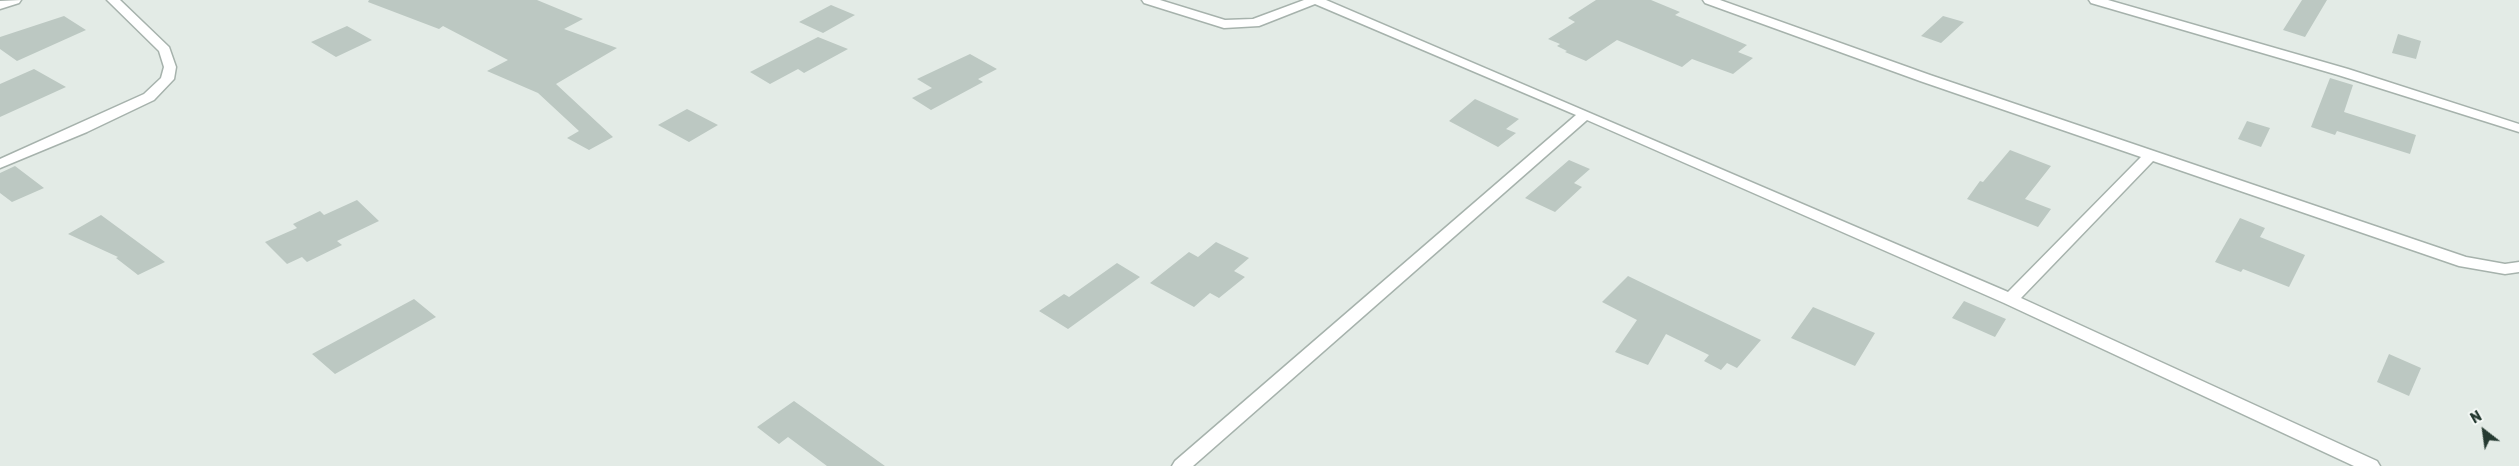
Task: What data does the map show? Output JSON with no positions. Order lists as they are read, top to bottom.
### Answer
{
  "north": "top left"
}
